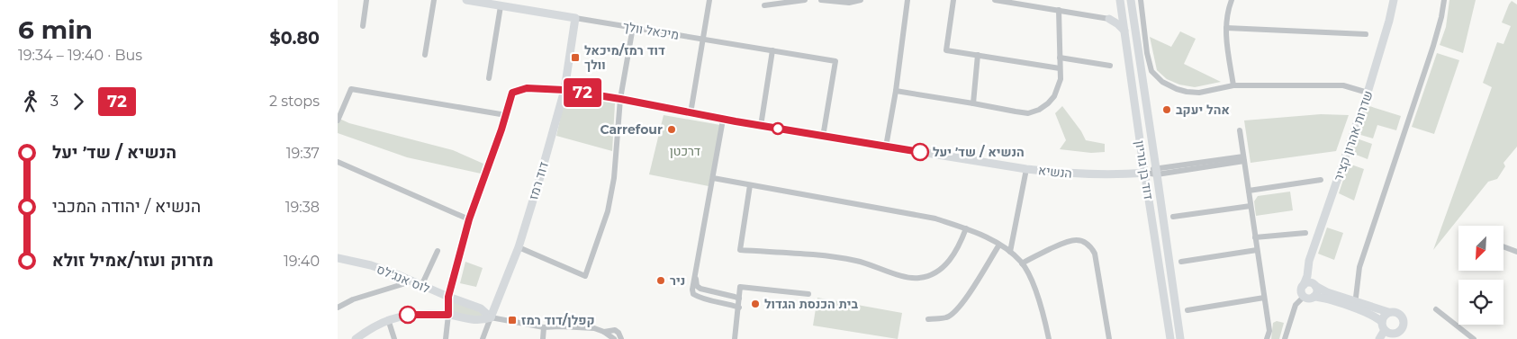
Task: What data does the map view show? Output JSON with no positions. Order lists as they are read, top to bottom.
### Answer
{
  "streets": {
    "street": [
      "מיכאל וולך",
      "שדרות אהרון קציר",
      "דוד בן גוריון",
      "הנשיא",
      "דוד רמז",
      "לוס אנג'לס"
    ]
  },
  "crossings": [
    ["מיכאל וולך", "הנשיא"],
    ["מיכאל וולך", "דוד רמז"],
    ["דוד בן גוריון", "הנשיא"],
    ["הנשיא", "דוד רמז"],
    ["דוד רמז", "לוס אנג'לס"]
  ],
  "parks": ["דרכטן"],
  "places": {
    "transit": ["דוד רמז/מיכאל וולך", "קפלן/דוד רמז"],
    "other": [
      "אהל יעקב",
      "Carrefour",
      "הנשיא / שד׳ יעל",
      "ניר",
      "בית הכנסת הגדול"
    ]
  },
  "lines": ["bus line 72"],
  "north": "bottom left",
  "page": {
    "heading": ["6 min", "19:34 – 19:40 · Bus", "$0.80"],
    "on_map": "72",
    "legs": ["3", "72", "2 stops"],
    "list": [
      {
        "name": "הנשיא / שד׳ יעל",
        "value": "19:37"
      },
      {
        "name": "הנשיא / יהודה המכבי",
        "value": "19:38"
      },
      {
        "name": "מזרוק ועזר/אמיל זולא",
        "value": "19:40"
      }
    ]
  }
}
